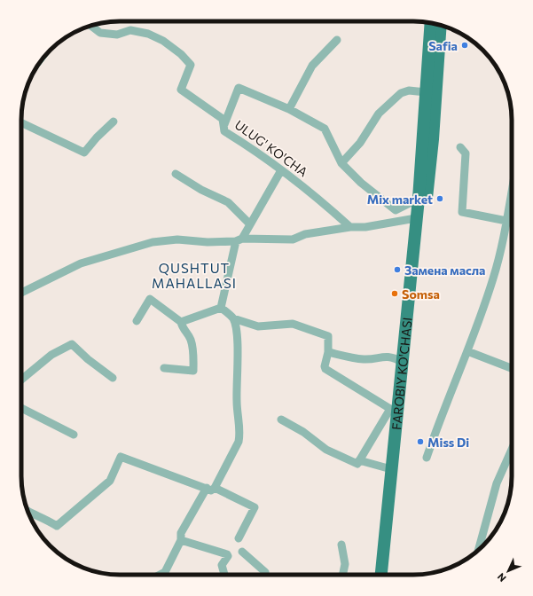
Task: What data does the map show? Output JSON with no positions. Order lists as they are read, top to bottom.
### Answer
{
  "streets": {
    "main road": ["FAROBIY KO'CHASI"],
    "street": ["ULUG' KO'CHA"]
  },
  "districts": ["QUSHTUT MAHALLASI"],
  "places": [
    "Safia",
    "Mix market",
    "Замена масла",
    "Somsa",
    "Miss Di"
  ],
  "north": "bottom left"
}
